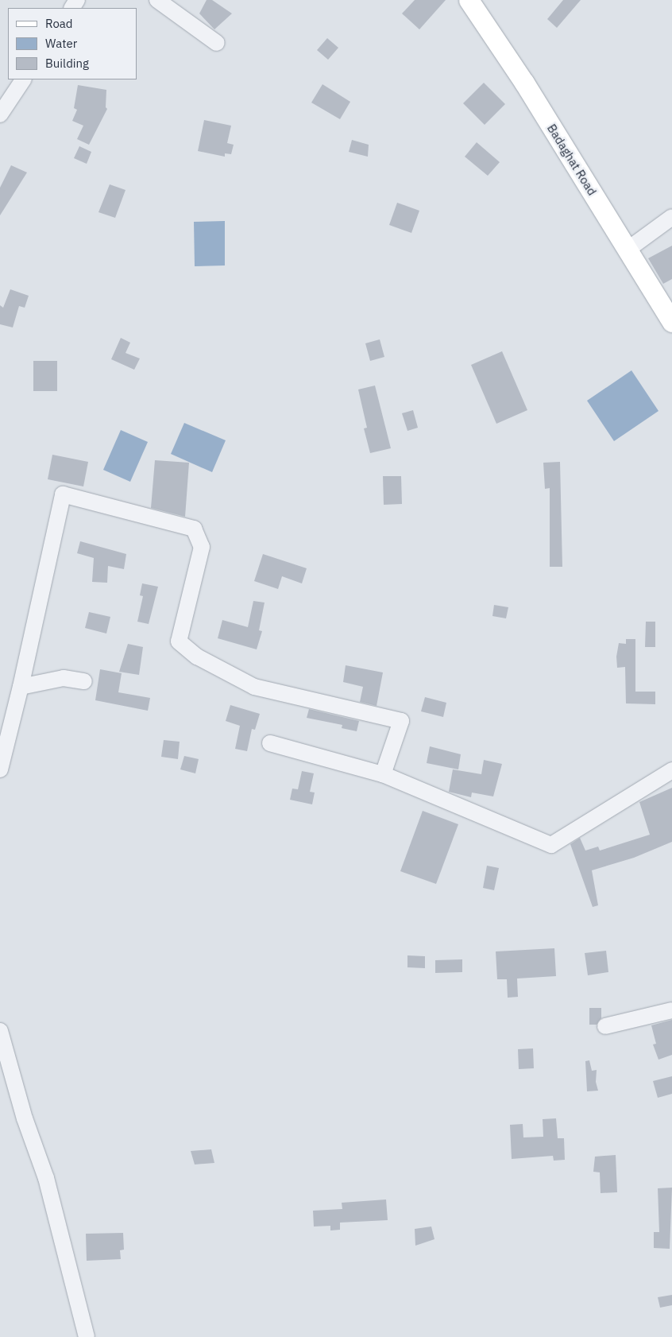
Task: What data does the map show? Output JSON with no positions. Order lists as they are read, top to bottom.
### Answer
{
  "streets": {
    "main road": ["Badaghat Road"]
  },
  "legend": ["Road", "Water", "Building"]
}
